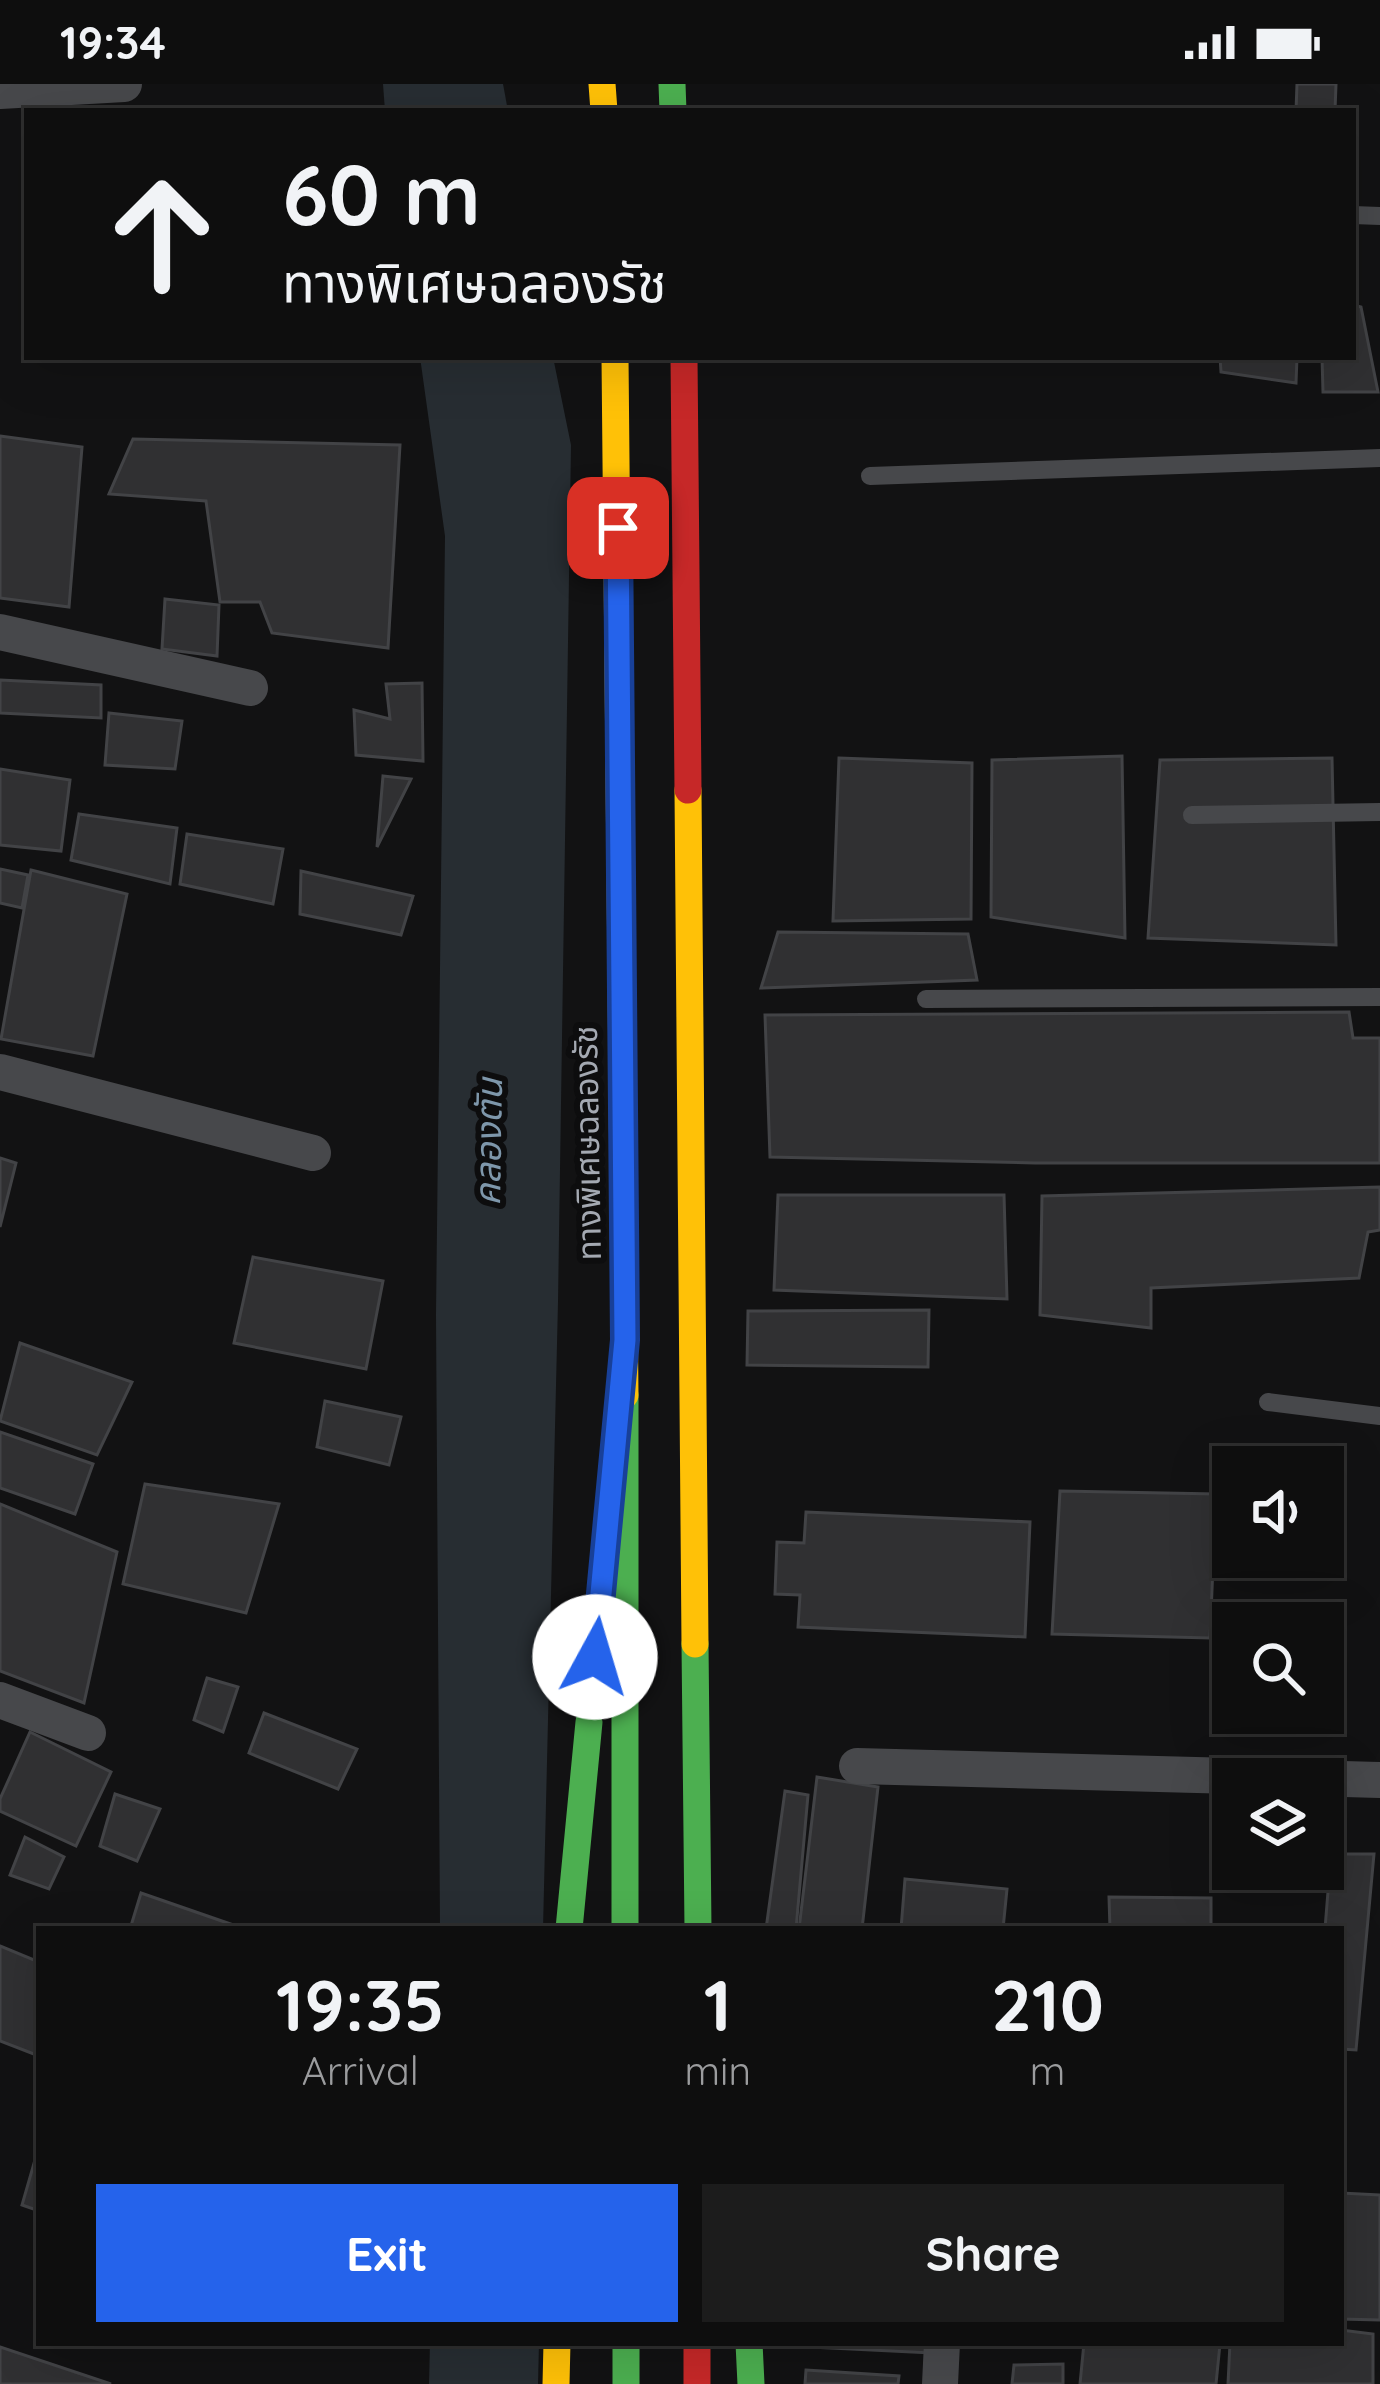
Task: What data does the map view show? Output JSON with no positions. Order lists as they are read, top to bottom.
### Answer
{
  "streets": {
    "highway": ["ทางพิเศษฉลองรัช"]
  },
  "water": ["คลองตัน"],
  "page": {
    "status": "19:34",
    "turn": ["60 m", "ทางพิเศษฉลองรัช"],
    "eta": [
      "19:35",
      "Arrival",
      "1",
      "min",
      "210",
      "m"
    ],
    "buttons": ["Exit", "Share"]
  }
}
